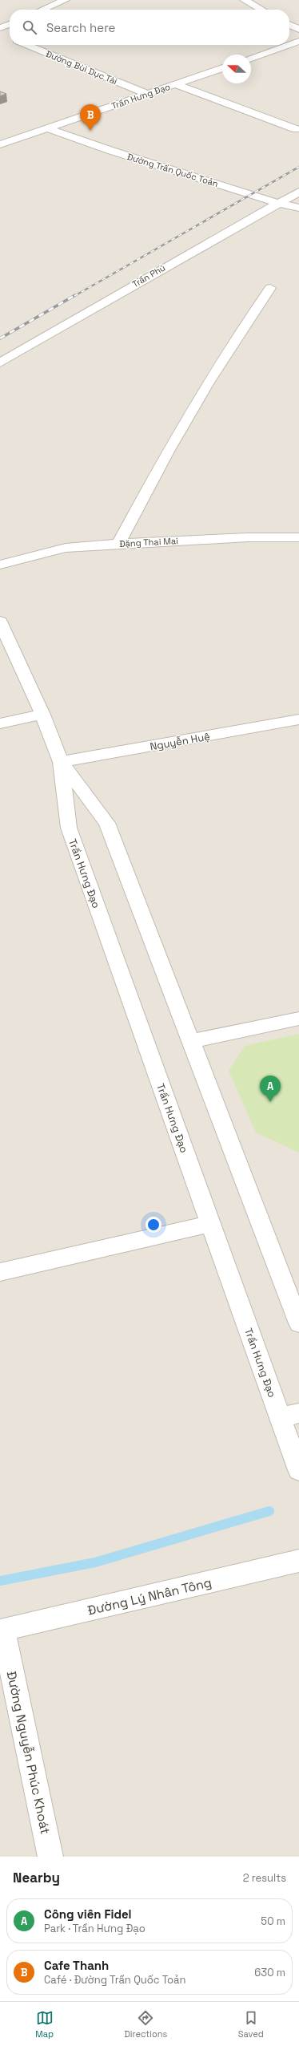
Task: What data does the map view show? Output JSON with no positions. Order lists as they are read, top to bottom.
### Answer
{
  "streets": {
    "street": [
      "Đường Bùi Dục Tài",
      "Trần Hưng Đạo",
      "Đường Trần Quốc Toản",
      "Trần Phú",
      "Đặng Thai Mai",
      "Nguyễn Huệ",
      "Đường Lý Nhân Tông",
      "Đường Nguyễn Phúc Khoát"
    ]
  },
  "crossings": [
    ["Đường Bùi Dục Tài", "Trần Hưng Đạo"],
    ["Trần Hưng Đạo", "Đường Trần Quốc Toản"],
    ["Trần Hưng Đạo", "Nguyễn Huệ"],
    ["Đường Trần Quốc Toản", "Trần Phú"],
    ["Đường Lý Nhân Tông", "Đường Nguyễn Phúc Khoát"]
  ],
  "north": "left",
  "page": {
    "search": "Search here",
    "pins": ["B", "A"],
    "heading": ["Nearby", "2 results"],
    "list": [
      {
        "mark": "A",
        "name": "Công viên Fidel",
        "note": "Park · Trần Hưng Đạo",
        "value": "50 m"
      },
      {
        "mark": "B",
        "name": "Cafe Thanh",
        "note": "Café · Đường Trần Quốc Toản",
        "value": "630 m"
      }
    ],
    "nav": ["Map", "Directions", "Saved"]
  }
}
